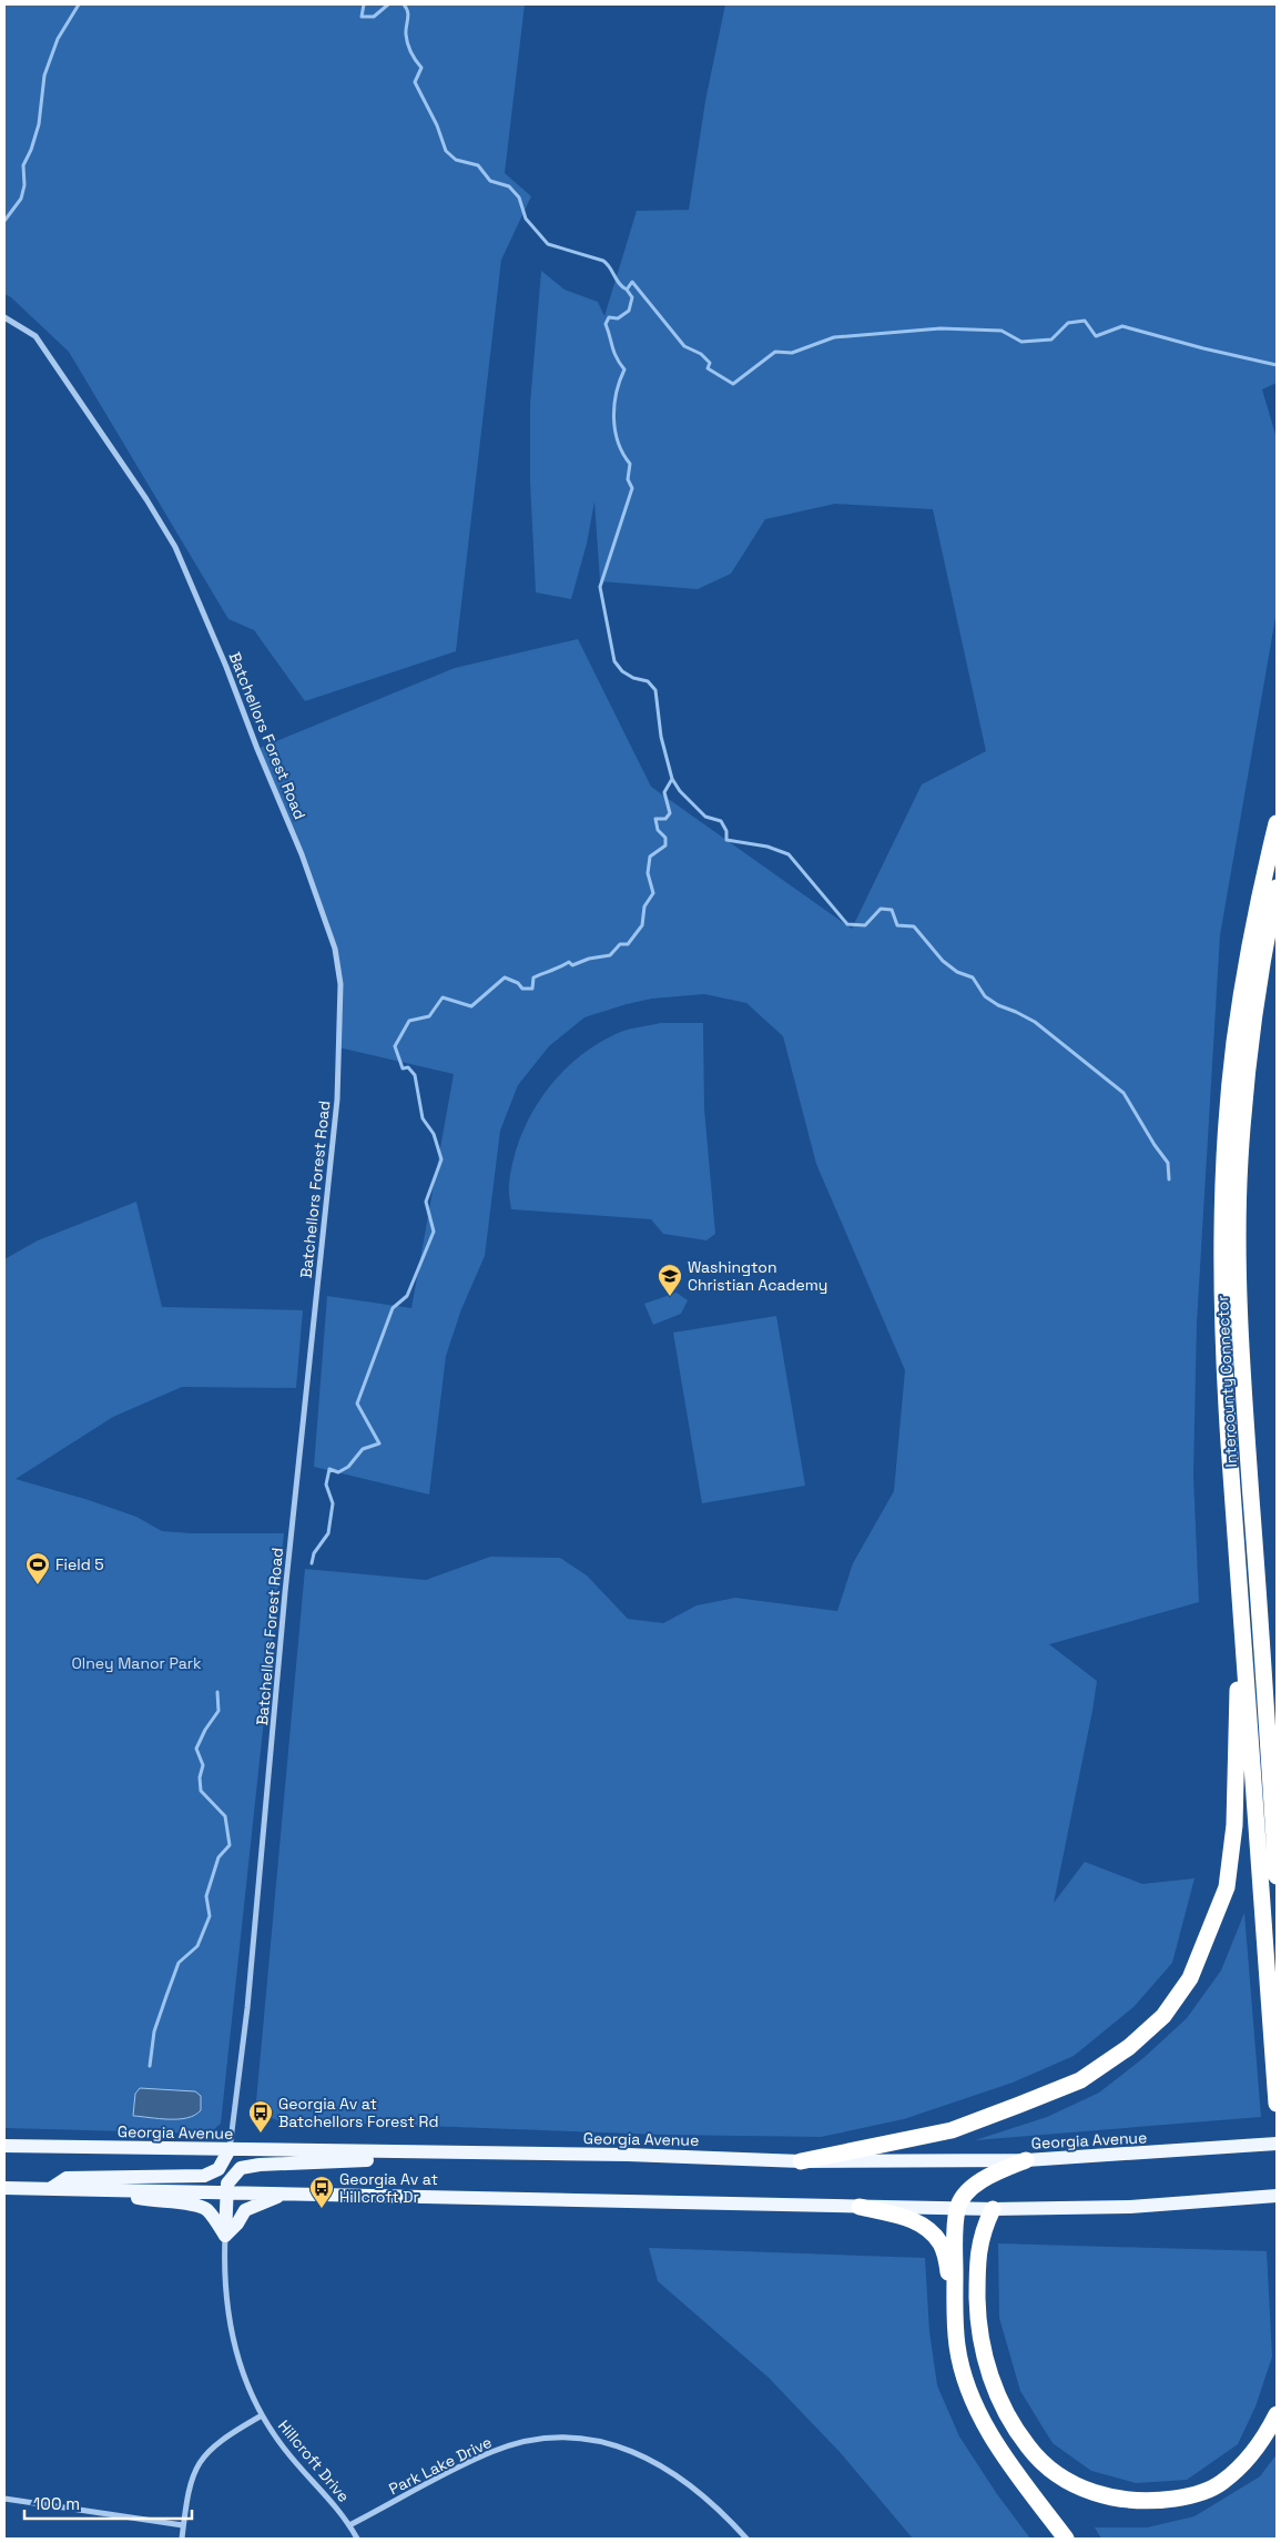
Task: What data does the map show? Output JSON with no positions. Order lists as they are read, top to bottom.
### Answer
{
  "streets": {
    "highway": ["Intercounty Connector"],
    "main road": ["Georgia Avenue"],
    "street": ["Batchellors Forest Road", "Hillcroft Drive", "Park Lake Drive"]
  },
  "crossings": [
    ["Batchellors Forest Road", "Georgia Avenue"],
    ["Hillcroft Drive", "Park Lake Drive"]
  ],
  "parks": ["Olney Manor Park"],
  "places": {
    "school or university": ["Washington Christian Academy"],
    "sports": ["Field 5"],
    "bus stop": ["Georgia Av at Batchellors Forest Rd", "Georgia Av at Hillcroft Dr"]
  },
  "scale_bar": "100 m"
}
